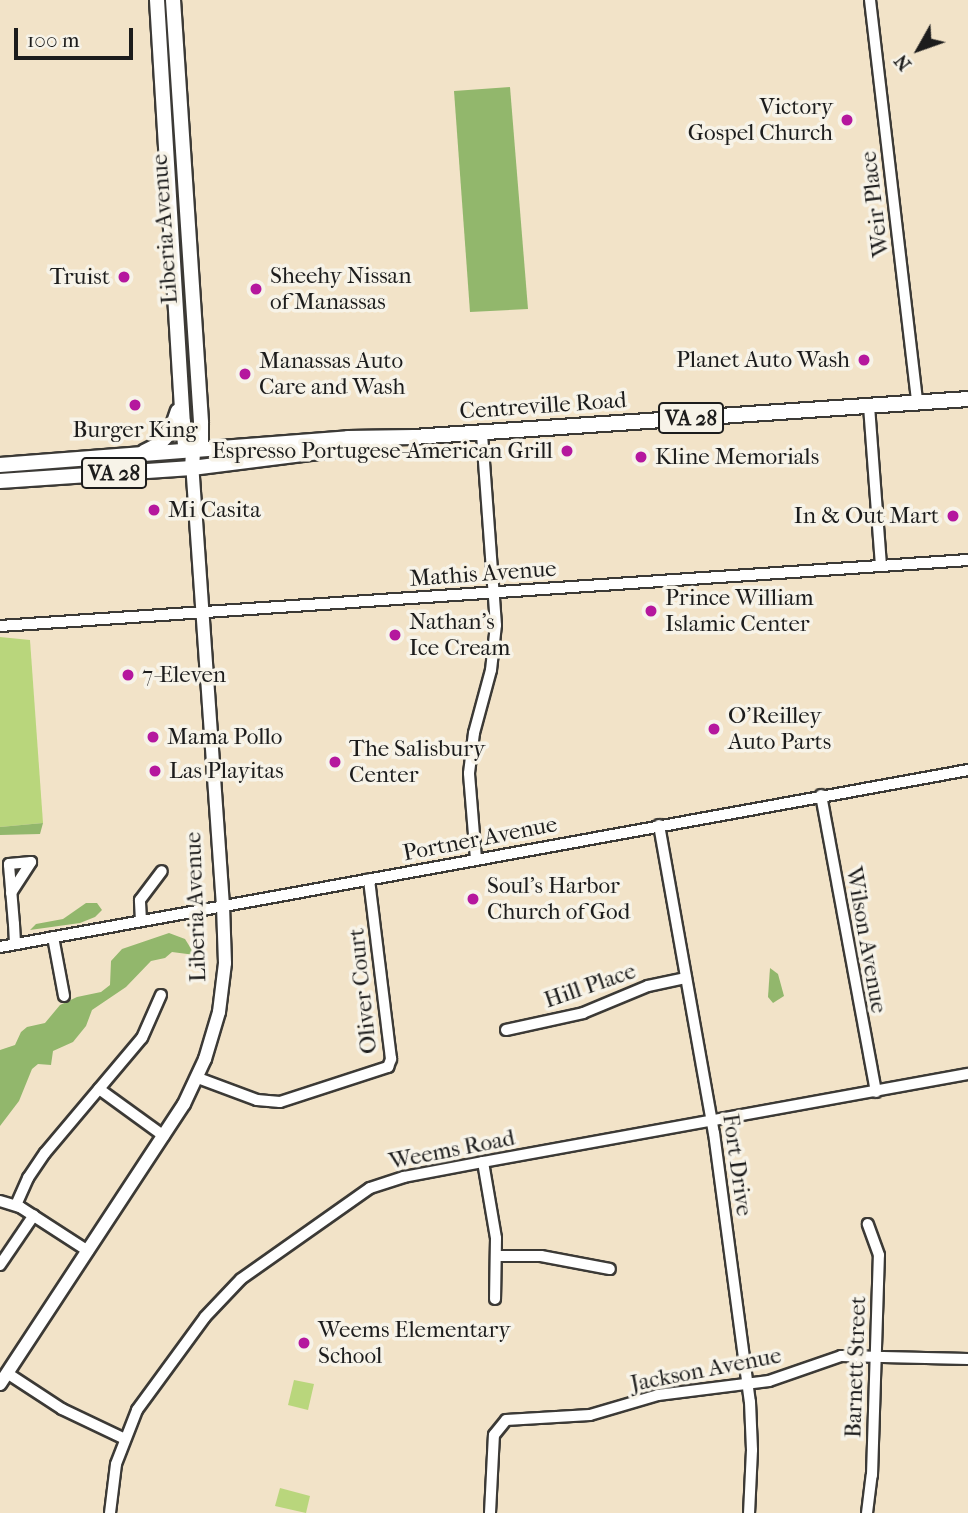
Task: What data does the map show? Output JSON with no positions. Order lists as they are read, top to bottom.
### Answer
{
  "streets": {
    "highway": ["Liberia Avenue", "Centreville Road", "VA 28"],
    "street": [
      "Weir Place",
      "Mathis Avenue",
      "Portner Avenue",
      "Wilson Avenue",
      "Hill Place",
      "Oliver Court",
      "Weems Road",
      "Fort Drive",
      "Barnett Street",
      "Jackson Avenue"
    ]
  },
  "crossings": [
    ["Weir Place", "Centreville Road"],
    ["Liberia Avenue", "Centreville Road"],
    ["Liberia Avenue", "Mathis Avenue"],
    ["Liberia Avenue", "Portner Avenue"],
    ["Liberia Avenue", "Oliver Court"],
    ["Portner Avenue", "Wilson Avenue"],
    ["Portner Avenue", "Oliver Court"],
    ["Portner Avenue", "Fort Drive"],
    ["Wilson Avenue", "Weems Road"],
    ["Hill Place", "Fort Drive"],
    ["Weems Road", "Fort Drive"],
    ["Fort Drive", "Jackson Avenue"],
    ["Barnett Street", "Jackson Avenue"]
  ],
  "places": [
    "Victory Gospel Church",
    "Truist",
    "Sheehy Nissan of Manassas",
    "Planet Auto Wash",
    "Manassas Auto Care and Wash",
    "Burger King",
    "Espresso Portugese-American Grill",
    "Kline Memorials",
    "Mi Casita",
    "In & Out Mart",
    "Prince William Islamic Center",
    "Nathan's Ice Cream",
    "7-Eleven",
    "O'Reilley Auto Parts",
    "Mama Pollo",
    "The Salisbury Center",
    "Las Playitas",
    "Soul's Harbor Church of God",
    "Weems Elementary School"
  ],
  "scale_bar": "100 m",
  "north": "bottom left"
}
